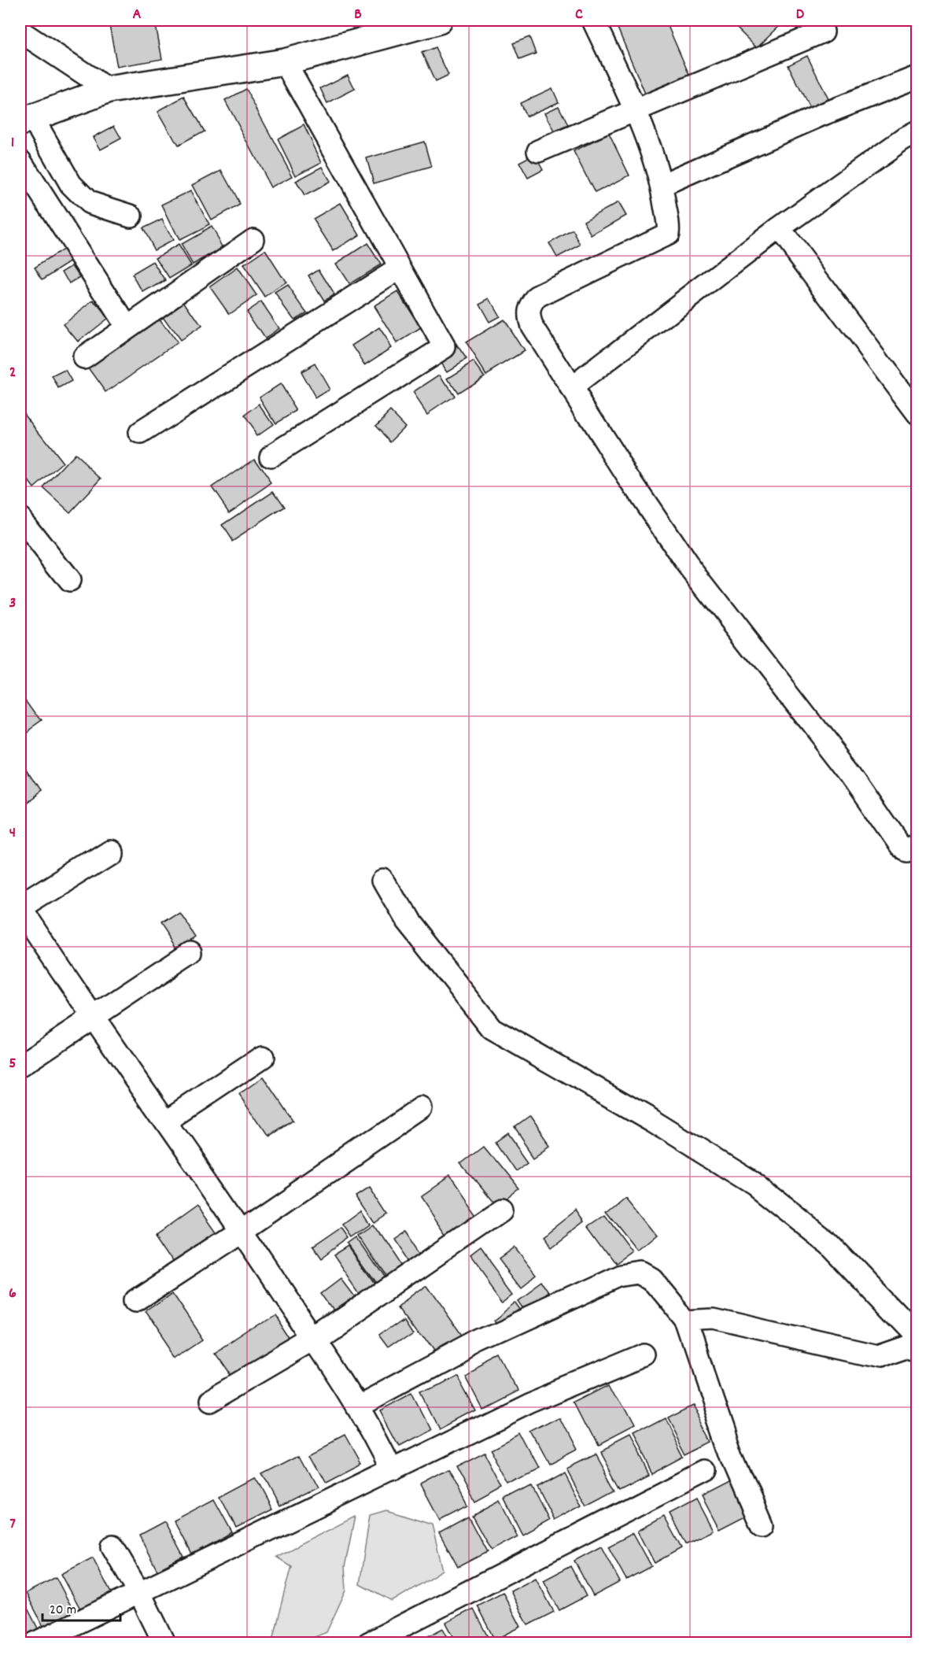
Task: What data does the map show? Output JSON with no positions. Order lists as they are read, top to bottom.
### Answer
{
  "scale_bar": "20 m",
  "grid": {
    "columns": [
      "A",
      "B",
      "C",
      "D"
    ],
    "rows": [
      "1",
      "2",
      "3",
      "4",
      "5",
      "6",
      "7"
    ]
  }
}
